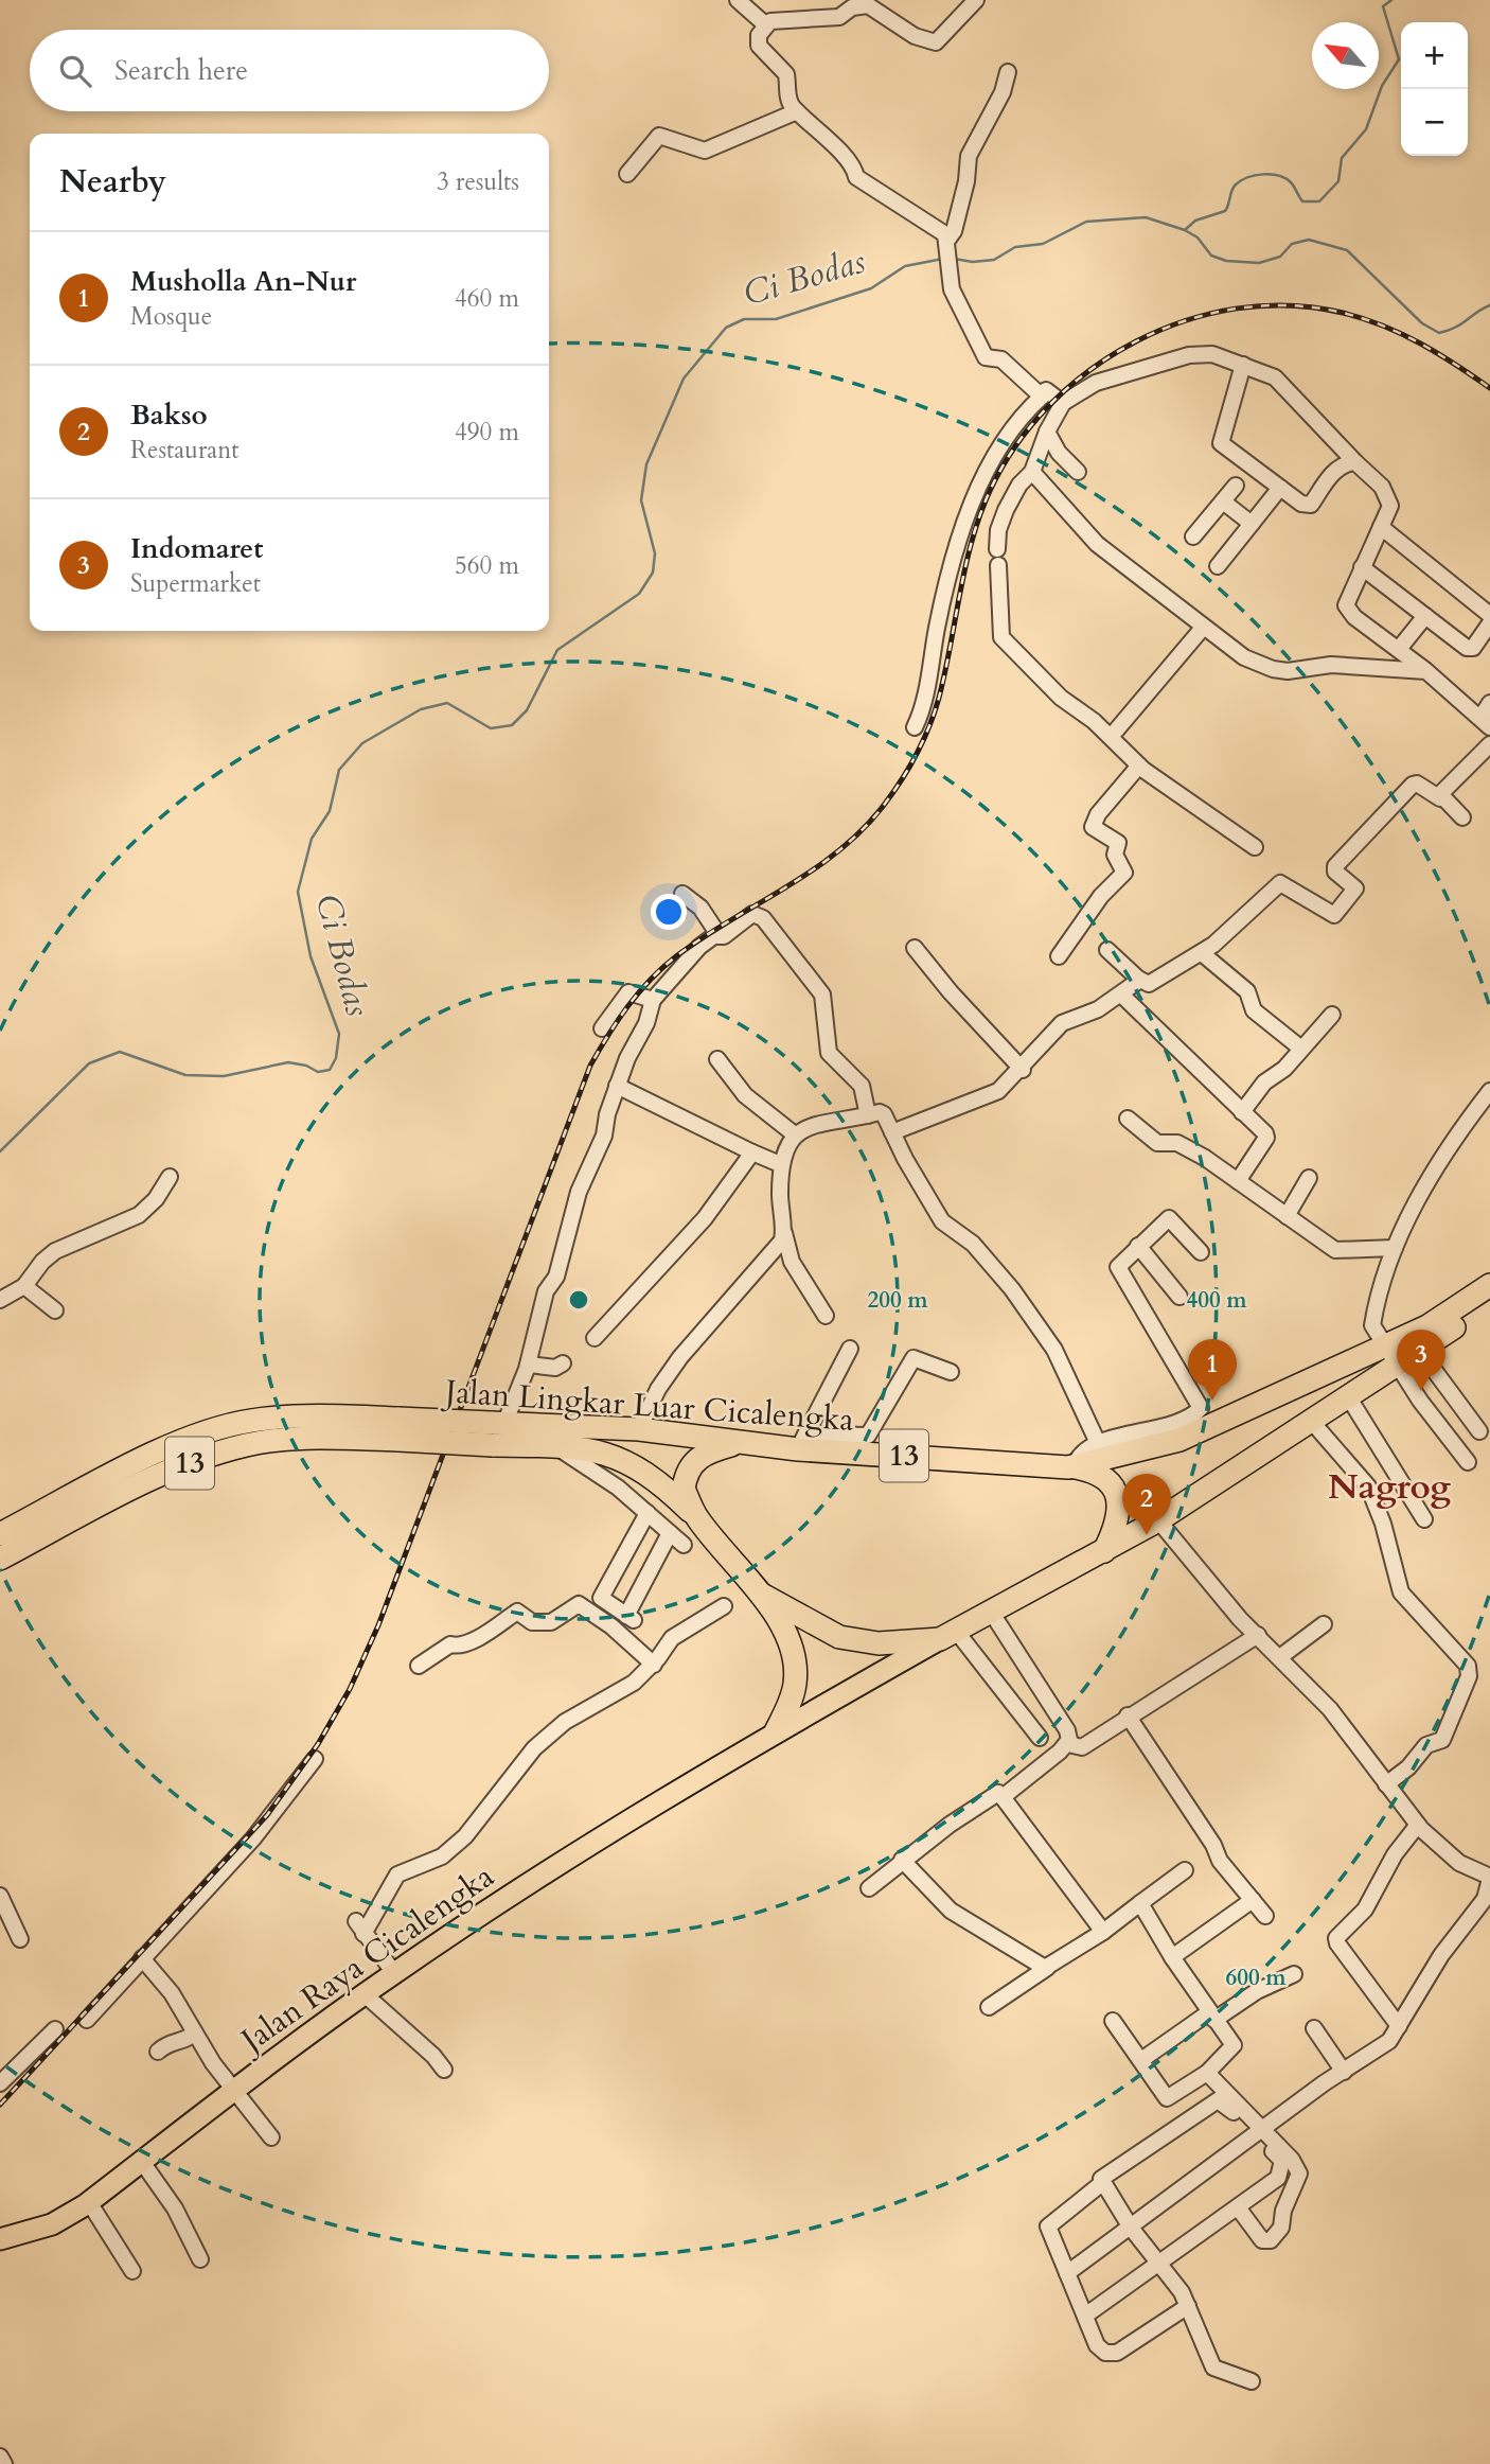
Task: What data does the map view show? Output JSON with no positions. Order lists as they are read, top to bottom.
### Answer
{
  "streets": {
    "highway": ["Jalan Lingkar Luar Cicalengka", "13"],
    "main road": ["Jalan Raya Cicalengka"]
  },
  "crossings": [
    ["Jalan Lingkar Luar Cicalengka", "13"],
    ["13", "Jalan Raya Cicalengka"]
  ],
  "districts": ["Nagrog"],
  "water": ["Ci Bodas"],
  "north": "top left",
  "page": {
    "map_buttons": ["+", "−"],
    "search": "Search here",
    "heading": ["Nearby", "3 results"],
    "list": [
      {
        "mark": "1",
        "name": "Musholla An-Nur",
        "note": "Mosque",
        "value": "460 m"
      },
      {
        "mark": "2",
        "name": "Bakso",
        "note": "Restaurant",
        "value": "490 m"
      },
      {
        "mark": "3",
        "name": "Indomaret",
        "note": "Supermarket",
        "value": "560 m"
      }
    ],
    "pins": ["3", "1", "2"]
  },
  "rings": ["200 m", "400 m", "600 m"]
}
